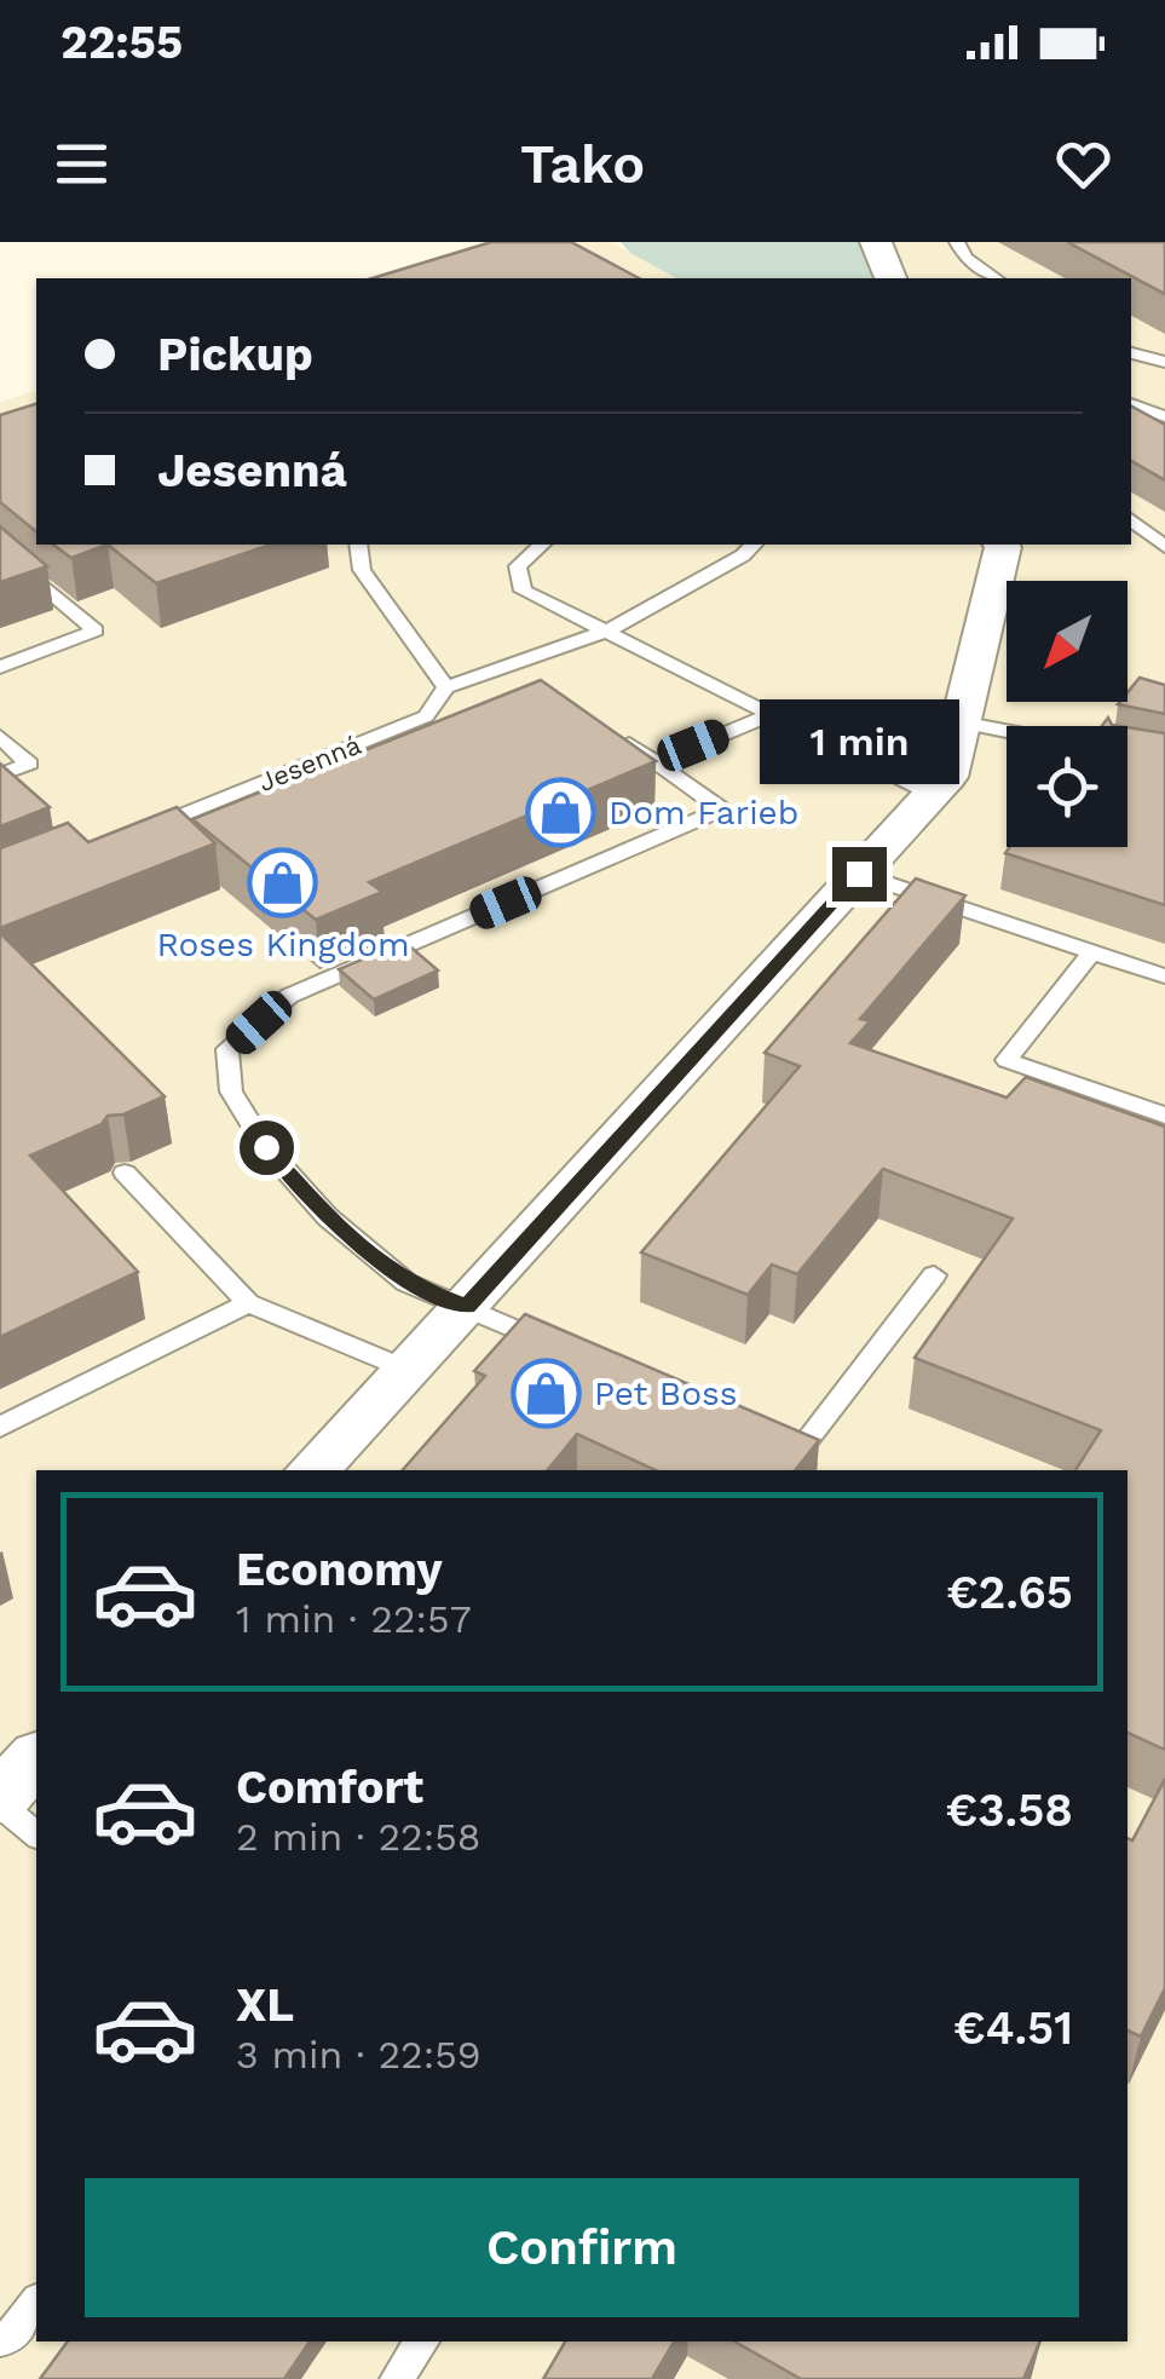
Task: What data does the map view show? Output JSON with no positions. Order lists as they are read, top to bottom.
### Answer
{
  "streets": {
    "lane": ["Jesenná"]
  },
  "places": {
    "shop": ["Dom Farieb", "Roses Kingdom", "Pet Boss"]
  },
  "north": "bottom left",
  "page": {
    "status": "22:55",
    "header": "Tako",
    "banner": ["Pickup", "Jesenná"],
    "bubble": "1 min",
    "list": [
      {
        "name": "Economy",
        "note": "1 min · 22:57",
        "value": "€2.65"
      },
      {
        "name": "Comfort",
        "note": "2 min · 22:58",
        "value": "€3.58"
      },
      {
        "name": "XL",
        "note": "3 min · 22:59",
        "value": "€4.51"
      }
    ],
    "buttons": "Confirm"
  }
}
